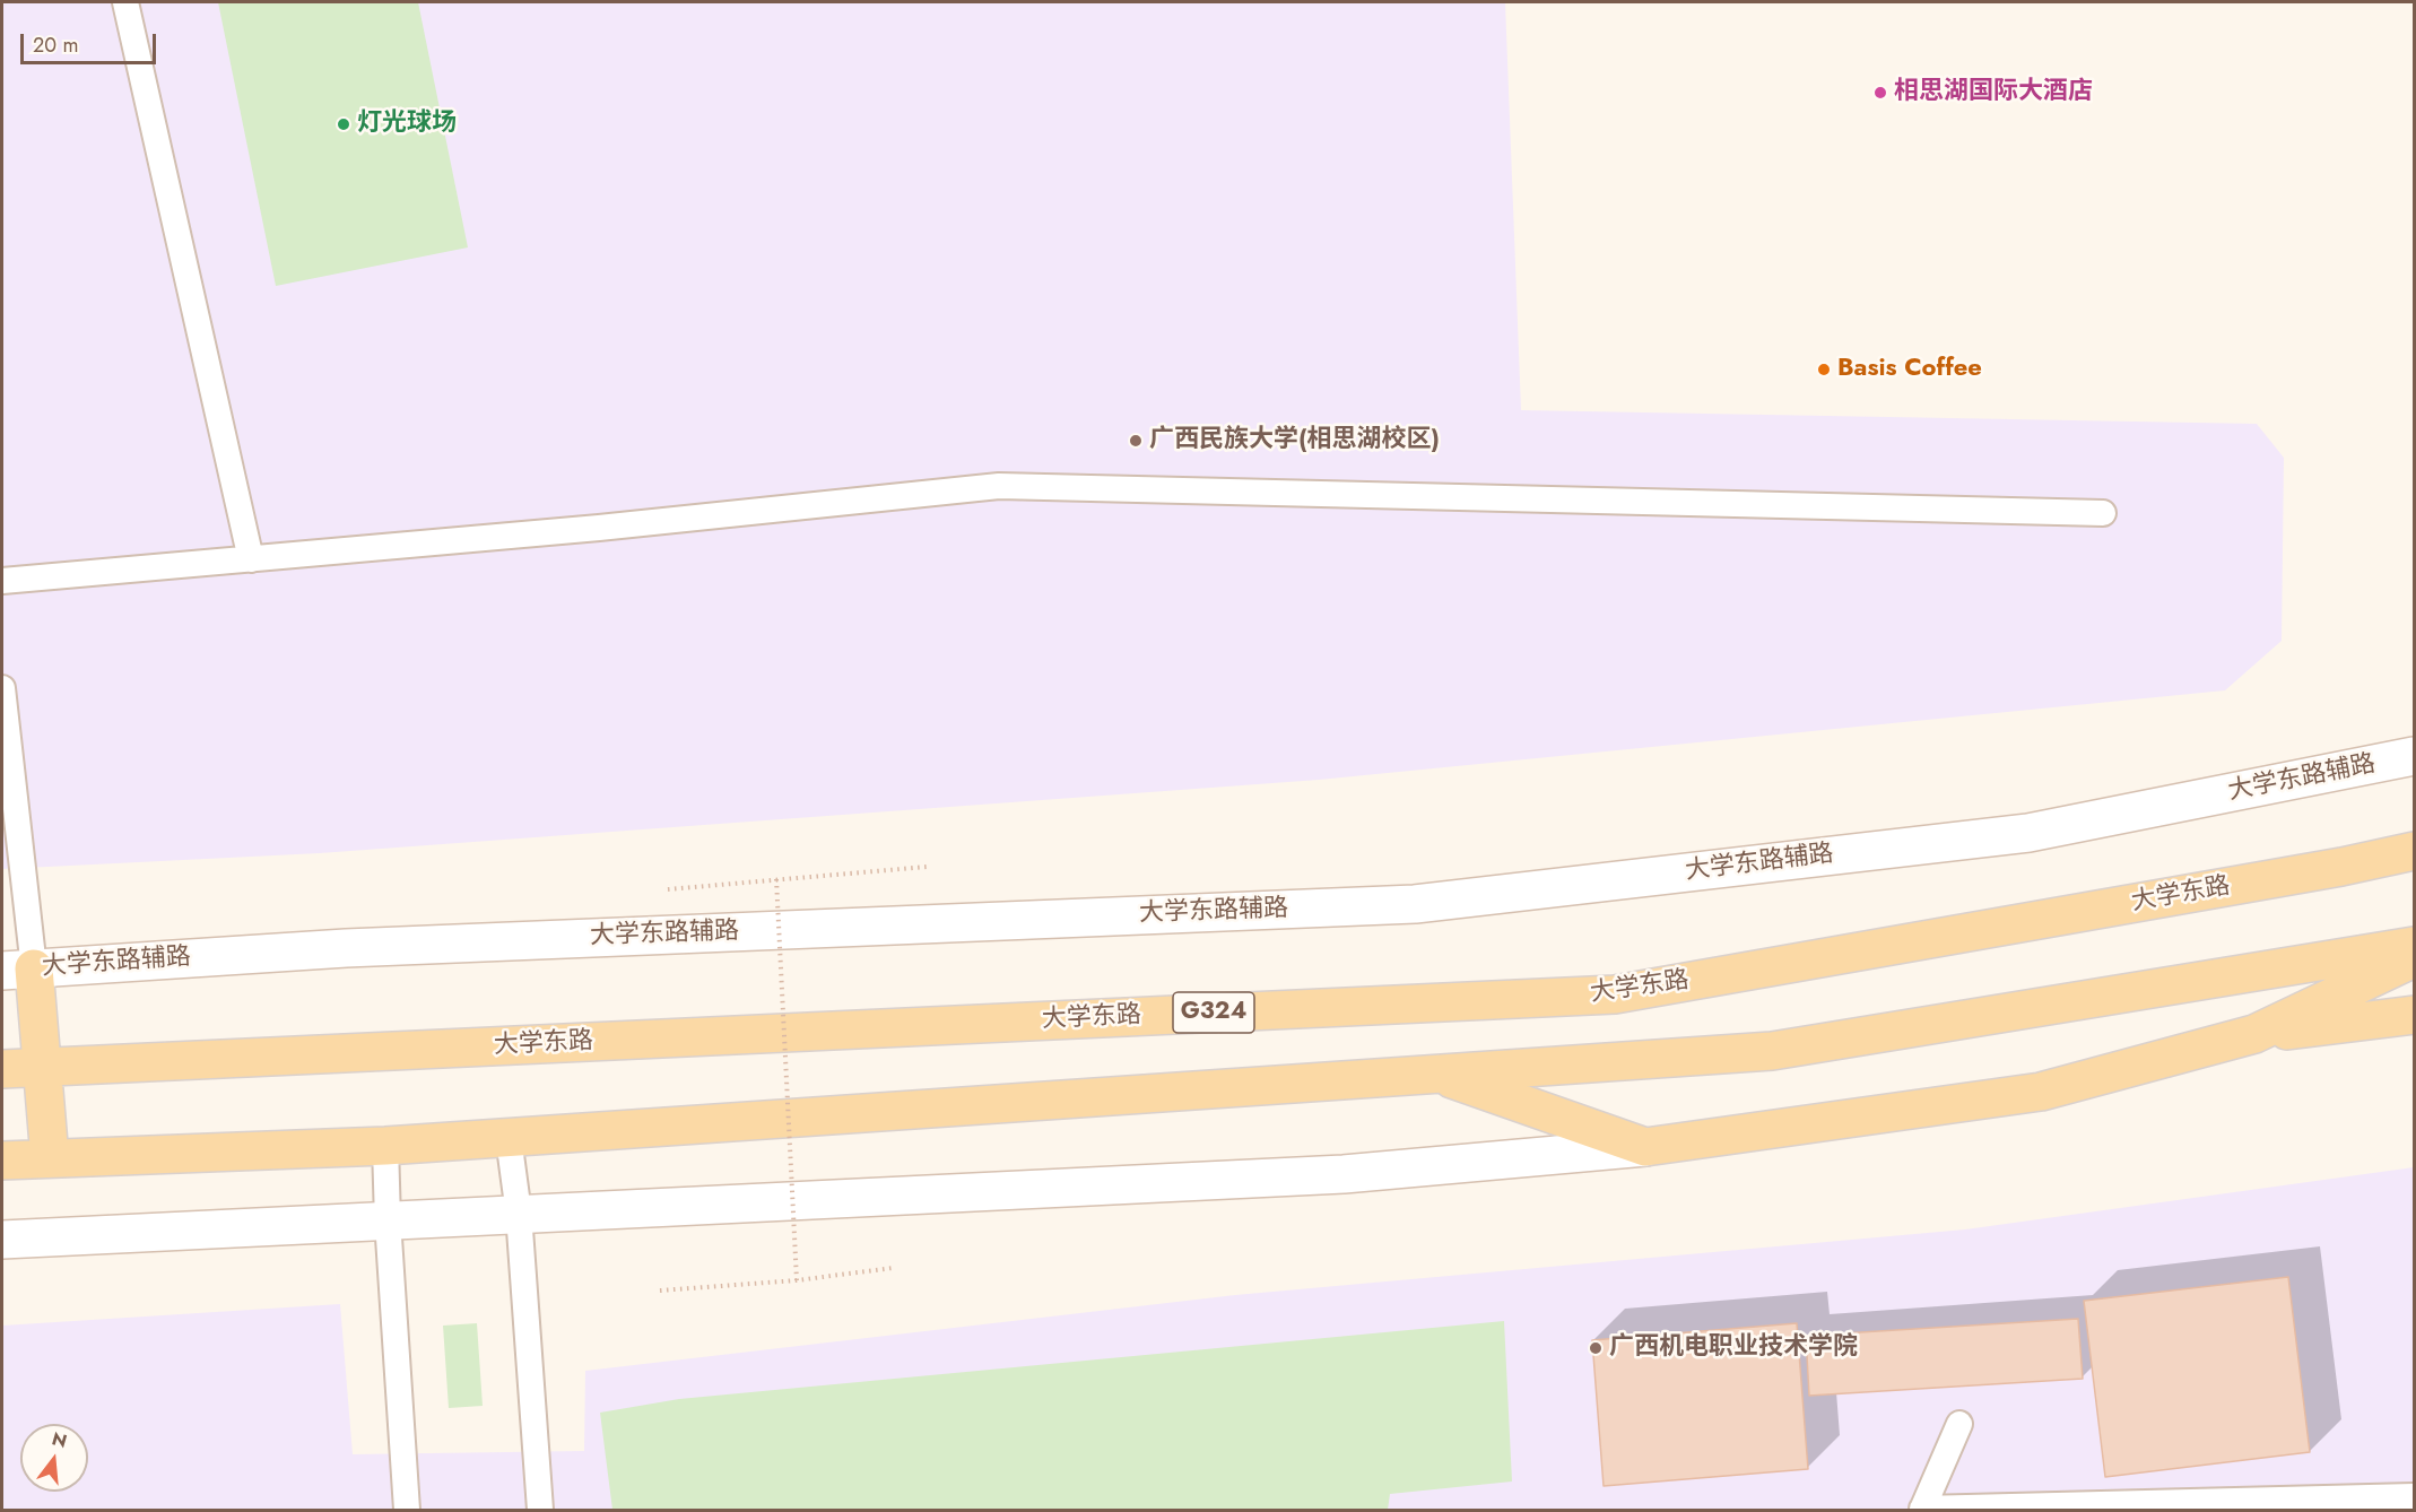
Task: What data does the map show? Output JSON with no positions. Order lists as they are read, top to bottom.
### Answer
{
  "streets": {
    "main road": ["大学东路", "G324"],
    "street": ["大学东路辅路"]
  },
  "places": [
    "相思湖国际大酒店",
    "灯光球场",
    "Basis Coffee",
    "广西民族大学(相思湖校区)",
    "广西机电职业技术学院"
  ],
  "scale_bar": "20 m",
  "north": "top"
}
